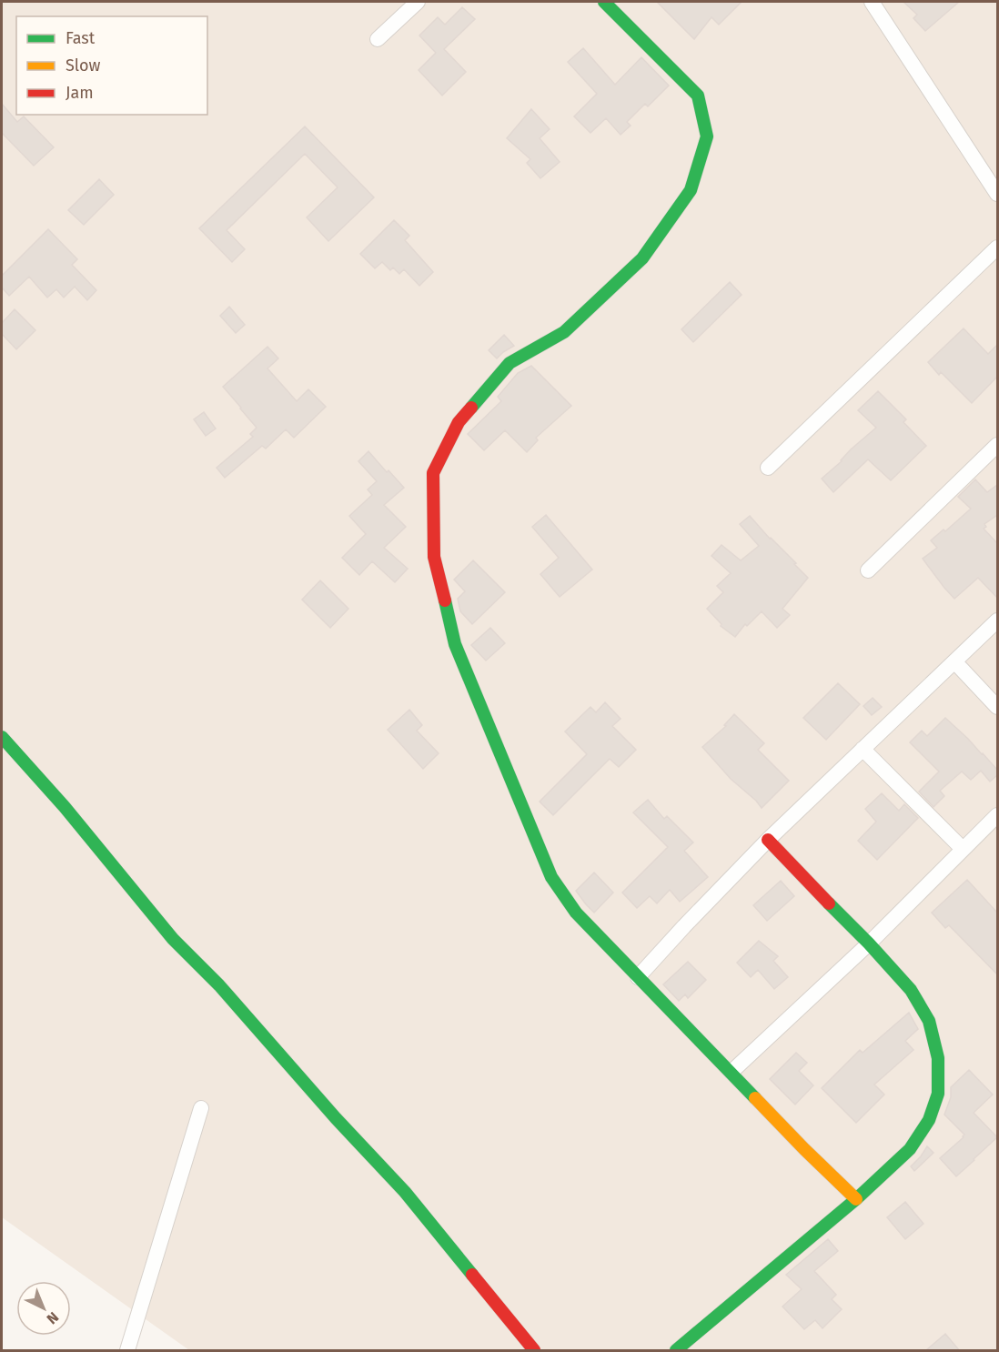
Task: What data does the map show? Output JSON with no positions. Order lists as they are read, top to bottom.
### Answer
{
  "legend": ["Fast", "Slow", "Jam"],
  "north": "bottom right"
}
